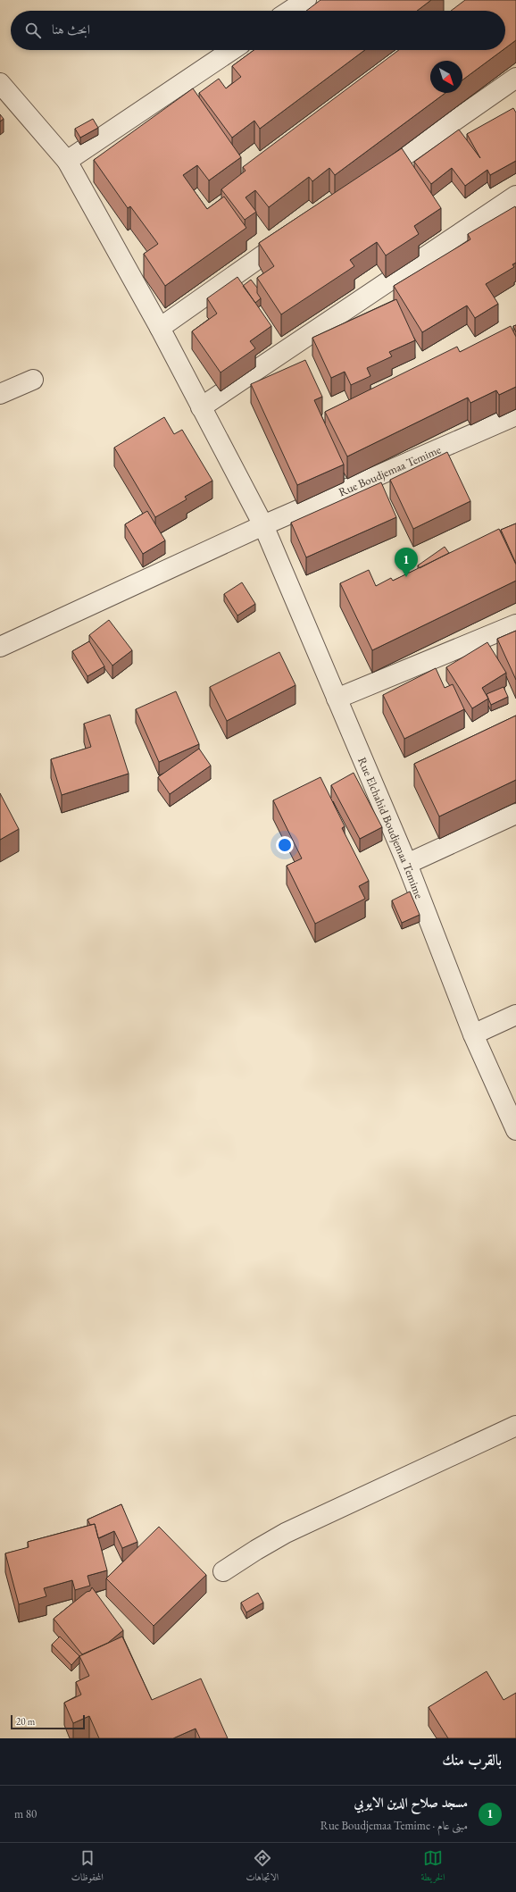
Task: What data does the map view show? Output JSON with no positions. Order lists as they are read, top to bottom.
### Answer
{
  "streets": {
    "street": ["Rue Boudjemaa Temime", "Rue Elchahid Boudjemaa Temime"]
  },
  "crossings": [
    ["Rue Boudjemaa Temime", "Rue Elchahid Boudjemaa Temime"]
  ],
  "scale_bar": "20 m",
  "north": "bottom right",
  "page": {
    "search": "ابحث هنا",
    "pins": "1",
    "scale": "20 m",
    "heading": "بالقرب منك",
    "list": [
      {
        "mark": "1",
        "name": "مسجد صلاح الدين الايوبي",
        "note": "مبنى عام · Rue Boudjemaa Temime",
        "value": "80 m"
      }
    ],
    "nav": ["الخريطة", "الاتجاهات", "المحفوظات"]
  }
}
